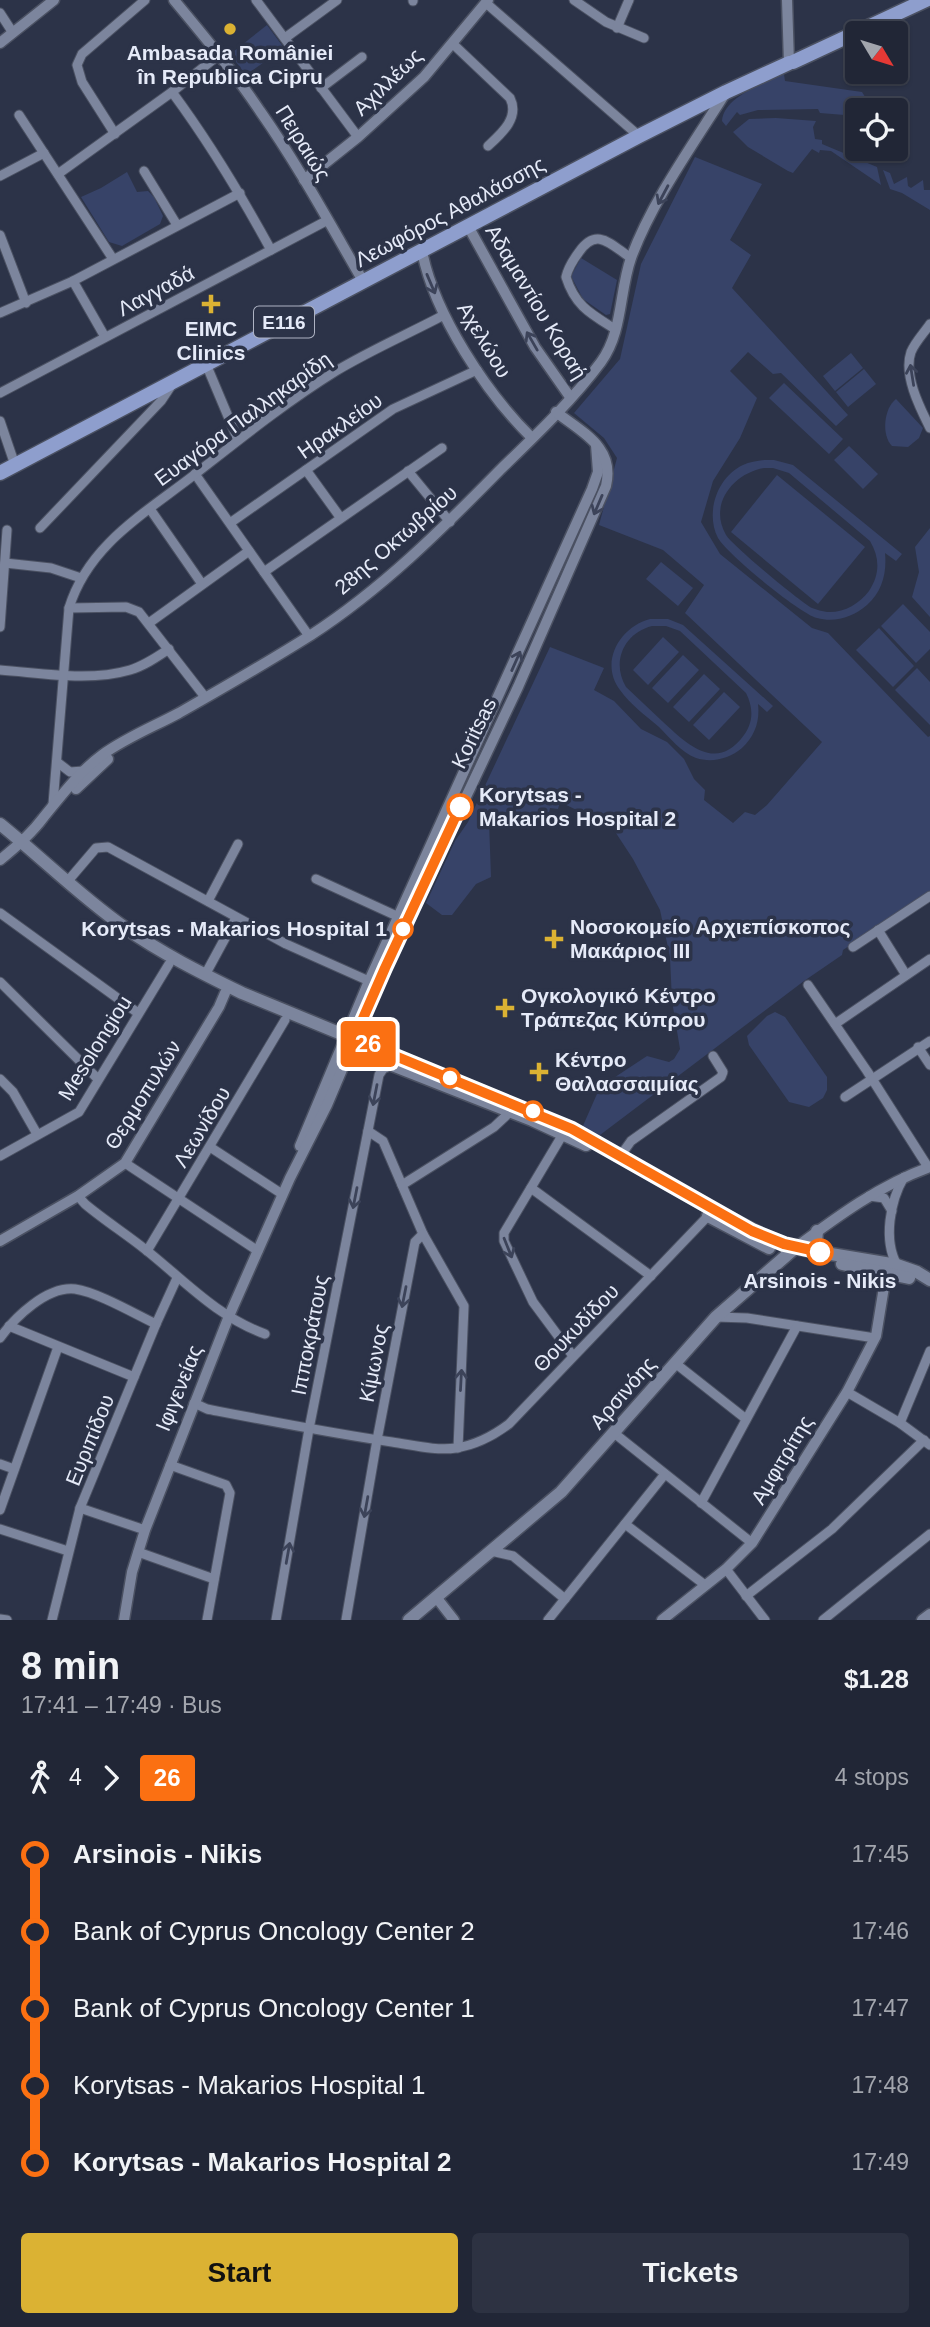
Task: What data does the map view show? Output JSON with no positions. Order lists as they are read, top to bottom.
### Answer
{
  "streets": {
    "main road": ["Λεωφόρος Αθαλάσσης", "E116", "Αρσινόης"],
    "street": [
      "Αχιλλέως",
      "Πειραιώς",
      "Λαγγαδά",
      "Αδαμαντίου Κοραή",
      "Αχελώου",
      "Ευαγόρα Παλληκαρίδη",
      "Ηρακλείου",
      "28ης Οκτωβρίου",
      "Koritsas",
      "Mesolongiou",
      "Θερμοπυλών",
      "Λεωνίδου",
      "Θουκυδίδου",
      "Ιπποκράτους",
      "Κίμωνος",
      "Ιφιγενείας",
      "Ευριπίδου",
      "Αμφιτρίτης"
    ]
  },
  "crossings": [
    ["Αχιλλέως", "Πειραιώς"],
    ["Πειραιώς", "Λεωφόρος Αθαλάσσης"],
    ["Πειραιώς", "Λαγγαδά"],
    ["Λεωφόρος Αθαλάσσης", "Αδαμαντίου Κοραή"],
    ["Λεωφόρος Αθαλάσσης", "Αχελώου"],
    ["Λεωφόρος Αθαλάσσης", "28ης Οκτωβρίου"],
    ["Αδαμαντίου Κοραή", "28ης Οκτωβρίου"],
    ["Αχελώου", "Ευαγόρα Παλληκαρίδη"],
    ["Αχελώου", "Ηρακλείου"],
    ["Αχελώου", "28ης Οκτωβρίου"],
    ["Ευαγόρα Παλληκαρίδη", "28ης Οκτωβρίου"],
    ["28ης Οκτωβρίου", "Koritsas"],
    ["Koritsas", "Ιφιγενείας"]
  ],
  "one_way": ["Αδαμαντίου Κοραή"],
  "places": {
    "other": [
      "Ambasada României în Republica Cipru",
      "Korytsas - Makarios Hospital 2",
      "Korytsas - Makarios Hospital 1",
      "Arsinois - Nikis"
    ],
    "health": [
      "EIMC Clinics",
      "Νοσοκομείο Αρχιεπίσκοπος Μακάριος ΙΙΙ",
      "Ογκολογικό Κέντρο Τράπεζας Κύπρου",
      "Κέντρο Θαλασσαιμίας"
    ]
  },
  "lines": ["bus line 26"],
  "north": "bottom right",
  "page": {
    "on_map": "26",
    "heading": ["8 min", "17:41 – 17:49 · Bus", "$1.28"],
    "legs": ["4", "26", "4 stops"],
    "list": [
      {
        "name": "Arsinois - Nikis",
        "value": "17:45"
      },
      {
        "name": "Bank of Cyprus Oncology Center 2",
        "value": "17:46"
      },
      {
        "name": "Bank of Cyprus Oncology Center 1",
        "value": "17:47"
      },
      {
        "name": "Korytsas - Makarios Hospital 1",
        "value": "17:48"
      },
      {
        "name": "Korytsas - Makarios Hospital 2",
        "value": "17:49"
      }
    ],
    "buttons": ["Start", "Tickets"]
  }
}
